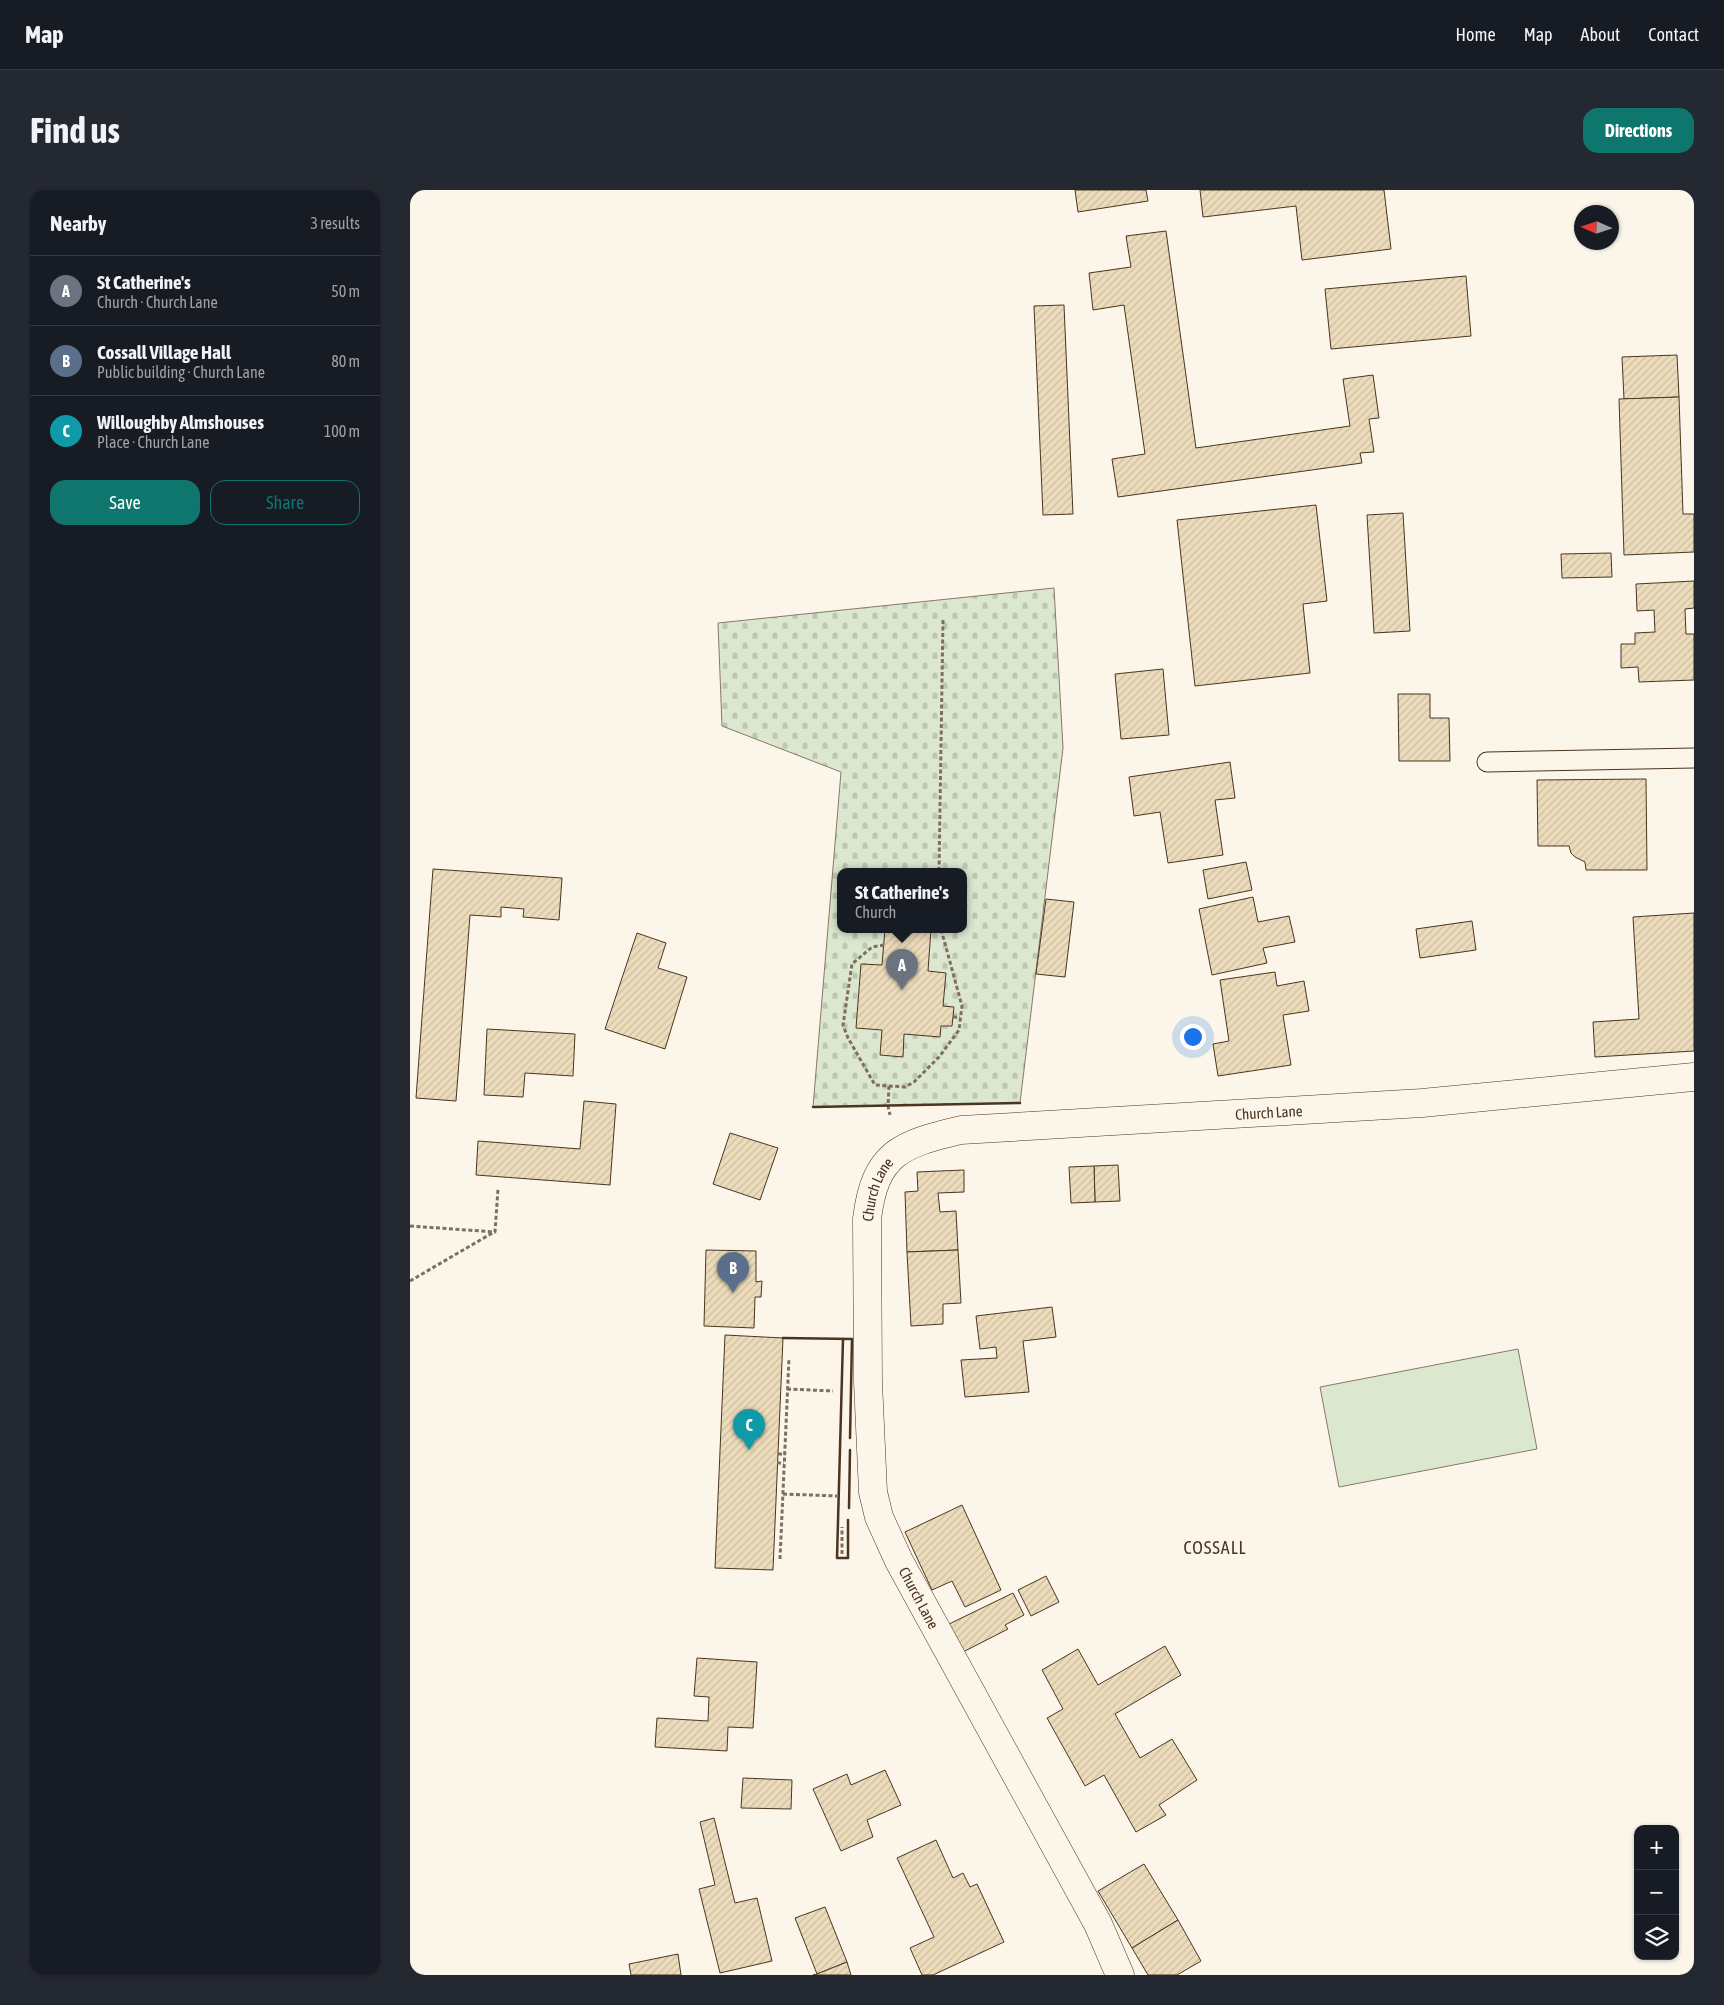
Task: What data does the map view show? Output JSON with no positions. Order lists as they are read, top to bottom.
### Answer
{
  "streets": {
    "street": ["Church Lane"]
  },
  "districts": ["COSSALL"],
  "north": "left",
  "page": {
    "header": "Map",
    "nav": [
      "Home",
      "Map",
      "About",
      "Contact"
    ],
    "buttons": [
      "Directions",
      ["Save", "Share"]
    ],
    "title": "Find us",
    "heading": ["Nearby", "3 results"],
    "list": [
      {
        "mark": "A",
        "name": "St Catherine's",
        "note": "Church · Church Lane",
        "value": "50 m"
      },
      {
        "mark": "B",
        "name": "Cossall Village Hall",
        "note": "Public building · Church Lane",
        "value": "80 m"
      },
      {
        "mark": "C",
        "name": "Willoughby Almshouses",
        "note": "Place · Church Lane",
        "value": "100 m"
      }
    ],
    "popup": ["St Catherine's", "Church"],
    "pins": ["A", "B", "C"],
    "map_buttons": ["+", "−"]
  }
}
